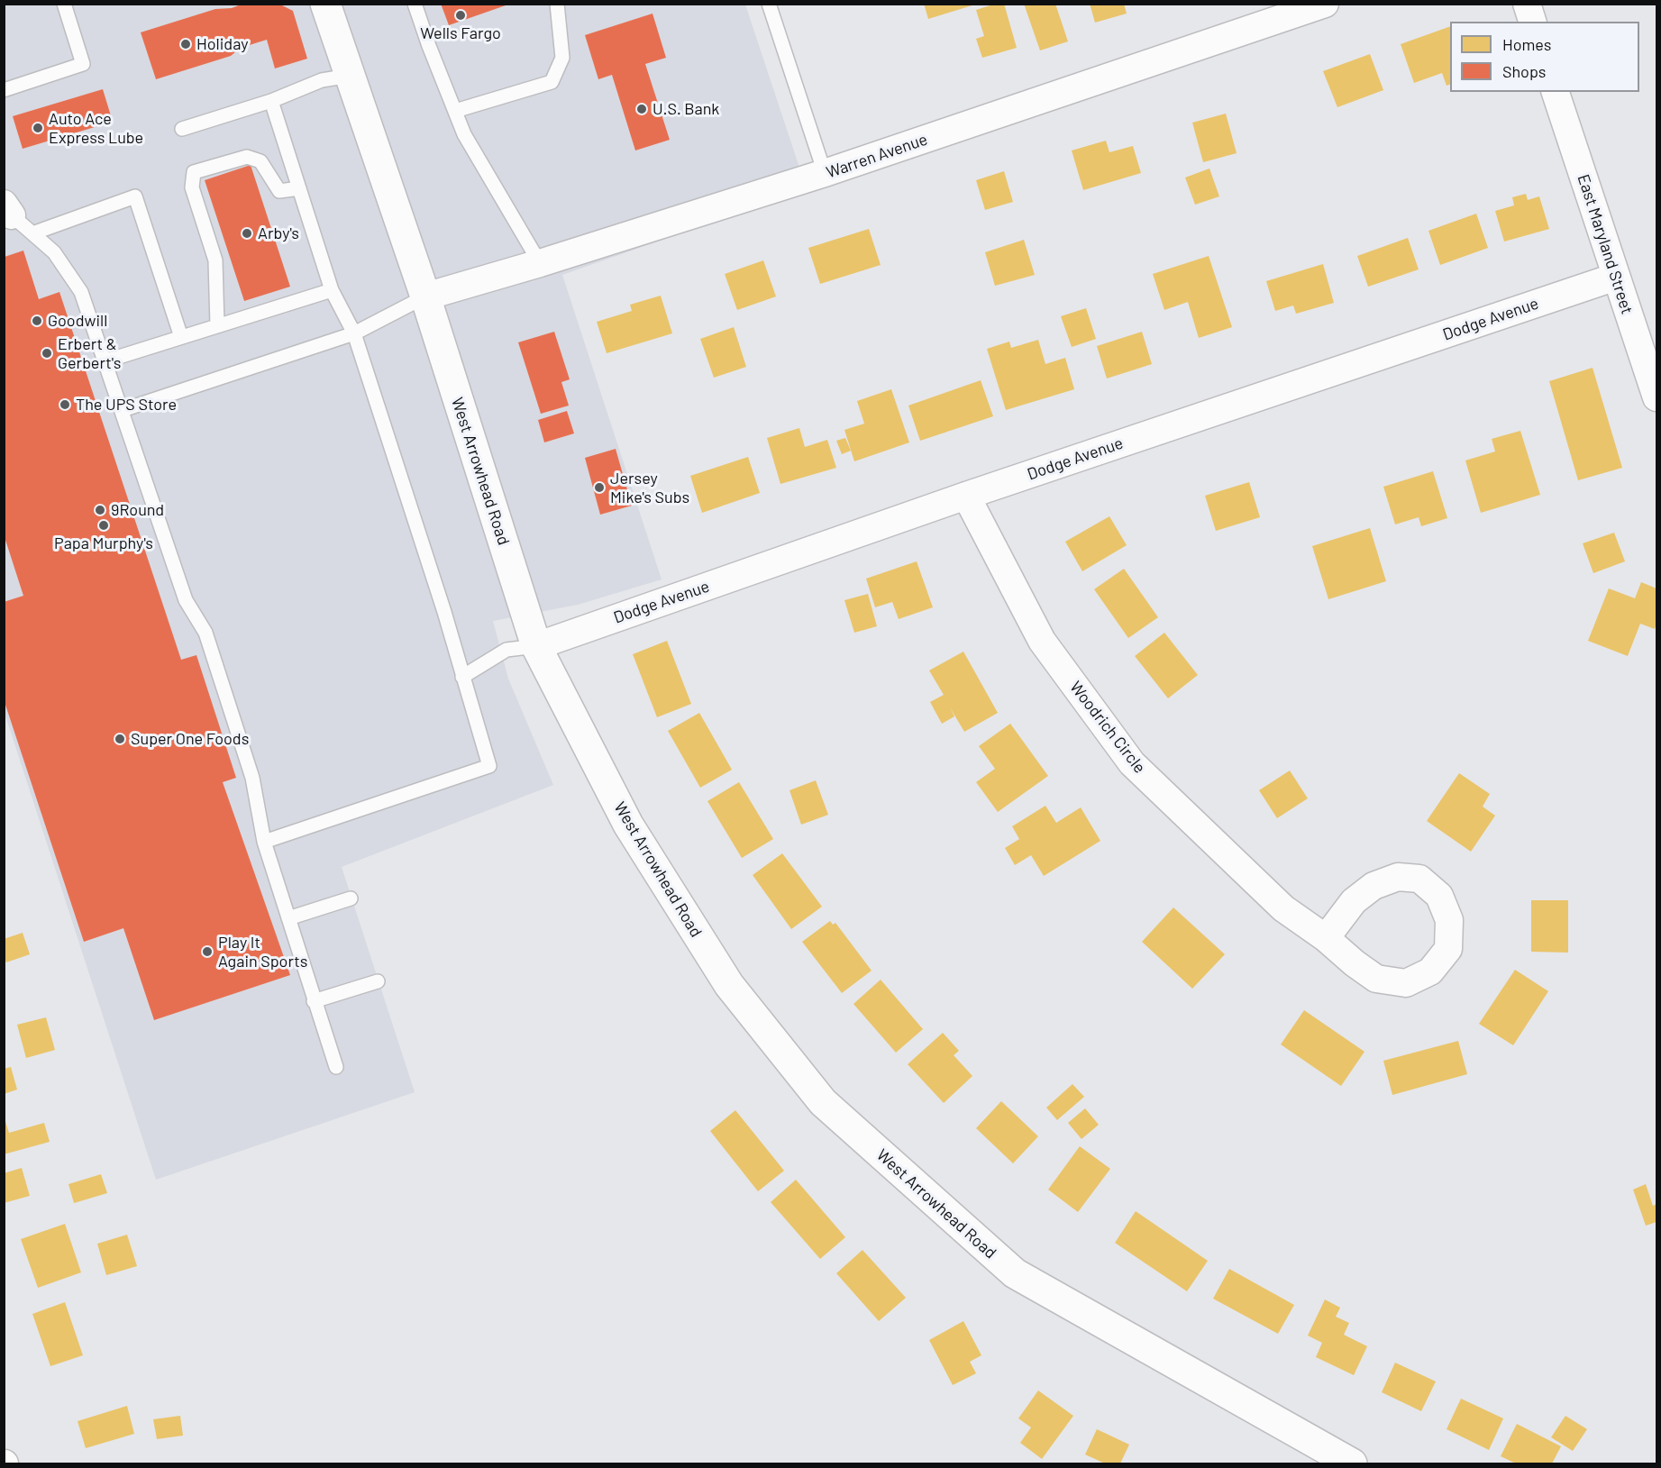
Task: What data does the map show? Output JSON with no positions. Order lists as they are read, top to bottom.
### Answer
{
  "streets": {
    "street": [
      "Warren Avenue",
      "East Maryland Street",
      "Dodge Avenue",
      "West Arrowhead Road",
      "Woodrich Circle"
    ]
  },
  "crossings": [
    ["Warren Avenue", "West Arrowhead Road"],
    ["East Maryland Street", "Dodge Avenue"],
    ["Dodge Avenue", "West Arrowhead Road"],
    ["Dodge Avenue", "Woodrich Circle"]
  ],
  "places": [
    "Wells Fargo",
    "Holiday",
    "U.S. Bank",
    "Auto Ace Express Lube",
    "Arby's",
    "Goodwill",
    "Erbert & Gerbert's",
    "The UPS Store",
    "Jersey Mike's Subs",
    "9Round",
    "Papa Murphy's",
    "Super One Foods",
    "Play It Again Sports"
  ],
  "legend": ["Homes", "Shops"]
}
